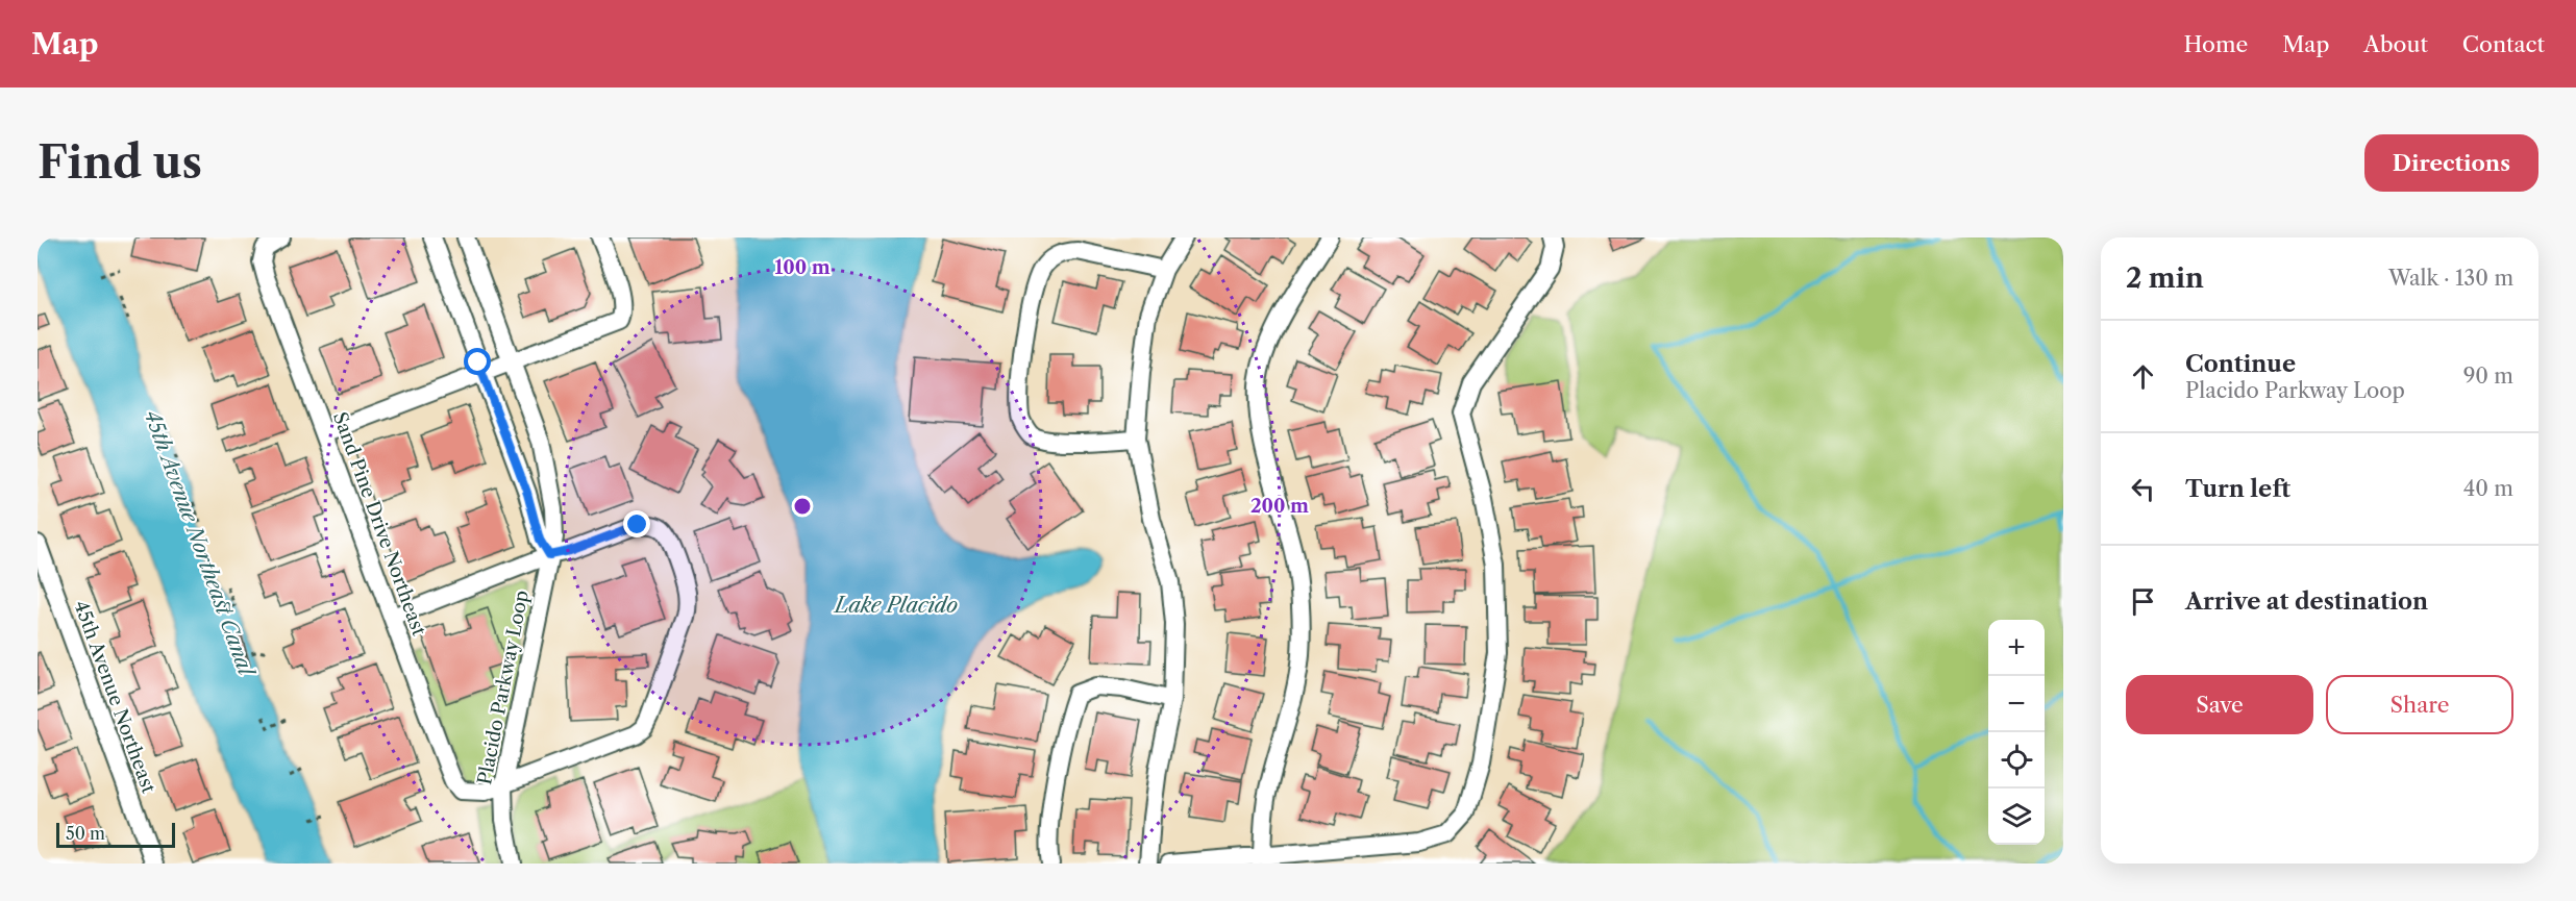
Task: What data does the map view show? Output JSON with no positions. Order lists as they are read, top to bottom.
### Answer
{
  "streets": {
    "street": ["Sand Pine Drive Northeast", "Placido Parkway Loop", "45th Avenue Northeast"]
  },
  "crossings": [
    ["Sand Pine Drive Northeast", "Placido Parkway Loop"]
  ],
  "water": ["45th Avenue Northeast Canal", "Lake Placido"],
  "scale_bar": "50 m",
  "page": {
    "header": "Map",
    "nav": [
      "Home",
      "Map",
      "About",
      "Contact"
    ],
    "buttons": [
      "Directions",
      ["Save", "Share"]
    ],
    "title": "Find us",
    "heading": ["2 min", "Walk · 130 m"],
    "list": [
      ["Continue", "Placido Parkway Loop", "90 m"],
      ["Turn left", "40 m"],
      "Arrive at destination"
    ],
    "map_buttons": ["+", "−"],
    "scale": "50 m"
  },
  "rings": ["100 m", "200 m"]
}
